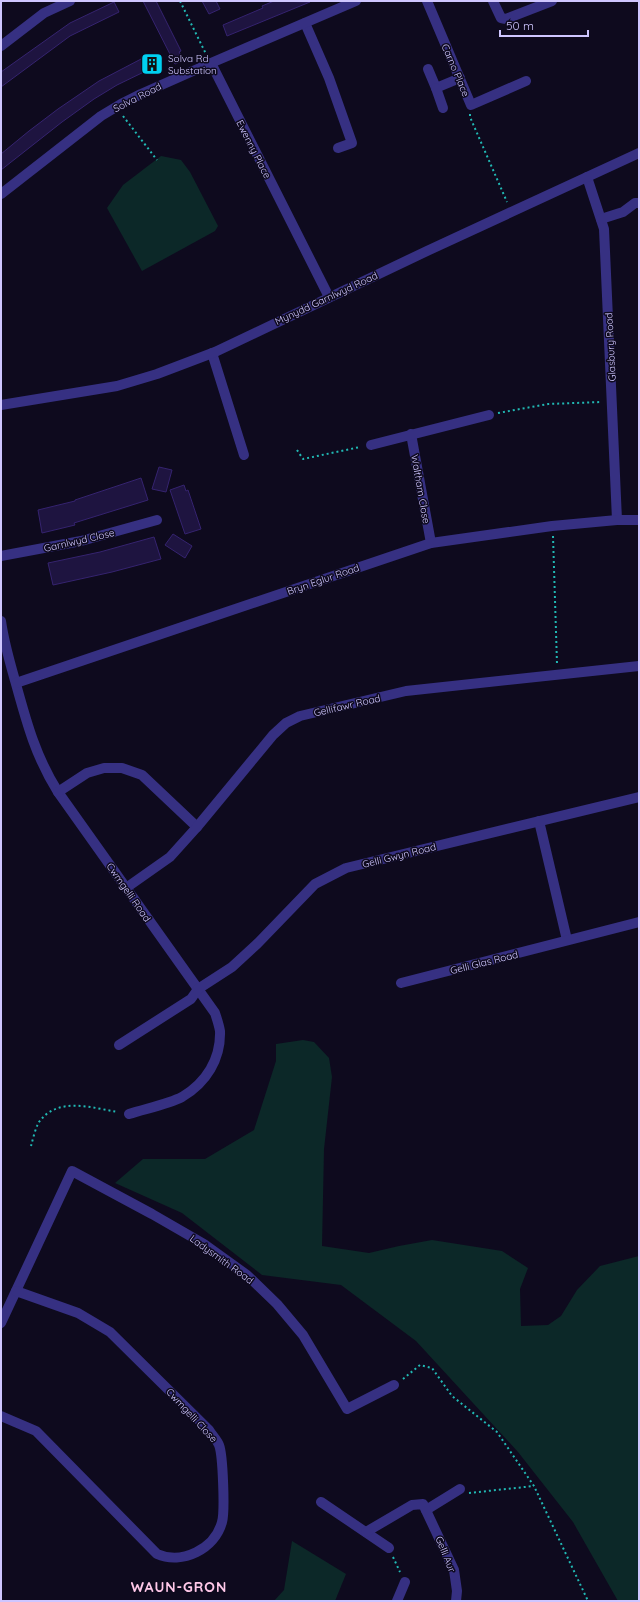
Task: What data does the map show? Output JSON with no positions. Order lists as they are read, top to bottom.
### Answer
{
  "streets": {
    "street": [
      "Carno Place",
      "Solva Road",
      "Ewenny Place",
      "Mynydd Garnlwyd Road",
      "Glasbury Road",
      "Waltham Close",
      "Garnlwyd Close",
      "Bryn Eglur Road",
      "Gellifawr Road",
      "Gelli Gwyn Road",
      "Cwmgelli Road",
      "Gelli Glas Road",
      "Ladysmith Road",
      "Cwmgelli Close",
      "Gelli Aur"
    ]
  },
  "crossings": [
    ["Solva Road", "Ewenny Place"],
    ["Ewenny Place", "Mynydd Garnlwyd Road"],
    ["Mynydd Garnlwyd Road", "Glasbury Road"],
    ["Glasbury Road", "Bryn Eglur Road"],
    ["Waltham Close", "Bryn Eglur Road"],
    ["Bryn Eglur Road", "Cwmgelli Road"],
    ["Gellifawr Road", "Cwmgelli Road"],
    ["Gelli Gwyn Road", "Cwmgelli Road"],
    ["Ladysmith Road", "Cwmgelli Close"]
  ],
  "districts": ["WAUN-GRON"],
  "places": {
    "building": ["Solva Rd Substation"]
  },
  "scale_bar": "50 m"
}
